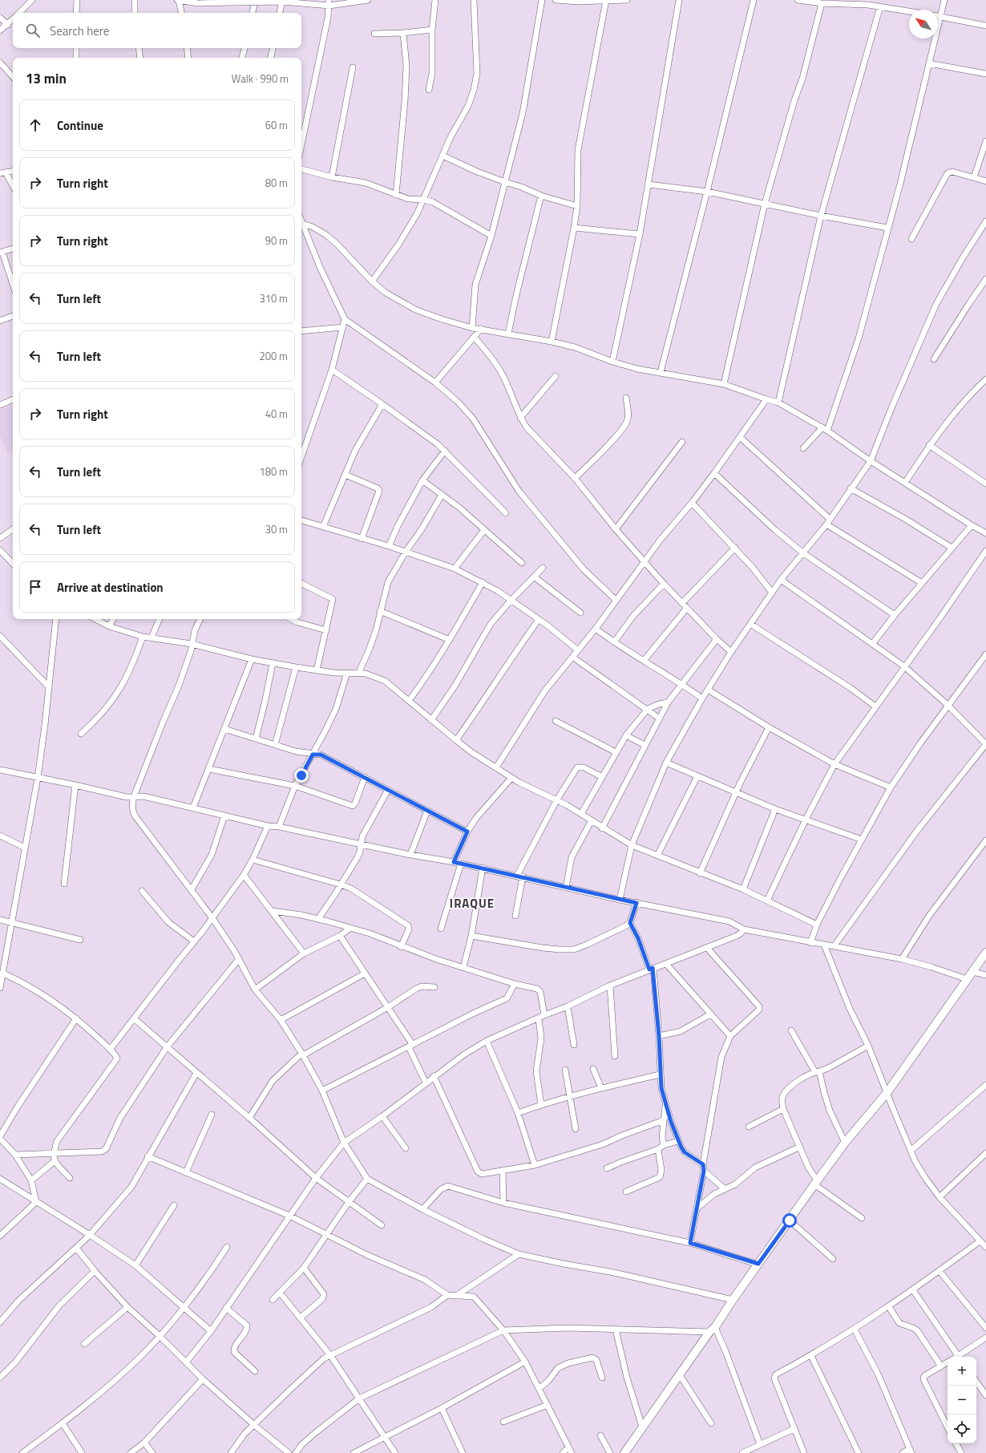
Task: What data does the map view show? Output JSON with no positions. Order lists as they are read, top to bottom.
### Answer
{
  "districts": ["IRAQUE"],
  "north": "top left",
  "page": {
    "search": "Search here",
    "heading": ["13 min", "Walk · 990 m"],
    "list": [
      ["Continue", "60 m"],
      ["Turn right", "80 m"],
      ["Turn right", "90 m"],
      ["Turn left", "310 m"],
      ["Turn left", "200 m"],
      ["Turn right", "40 m"],
      ["Turn left", "180 m"],
      ["Turn left", "30 m"],
      "Arrive at destination"
    ],
    "map_buttons": ["+", "−"]
  }
}
